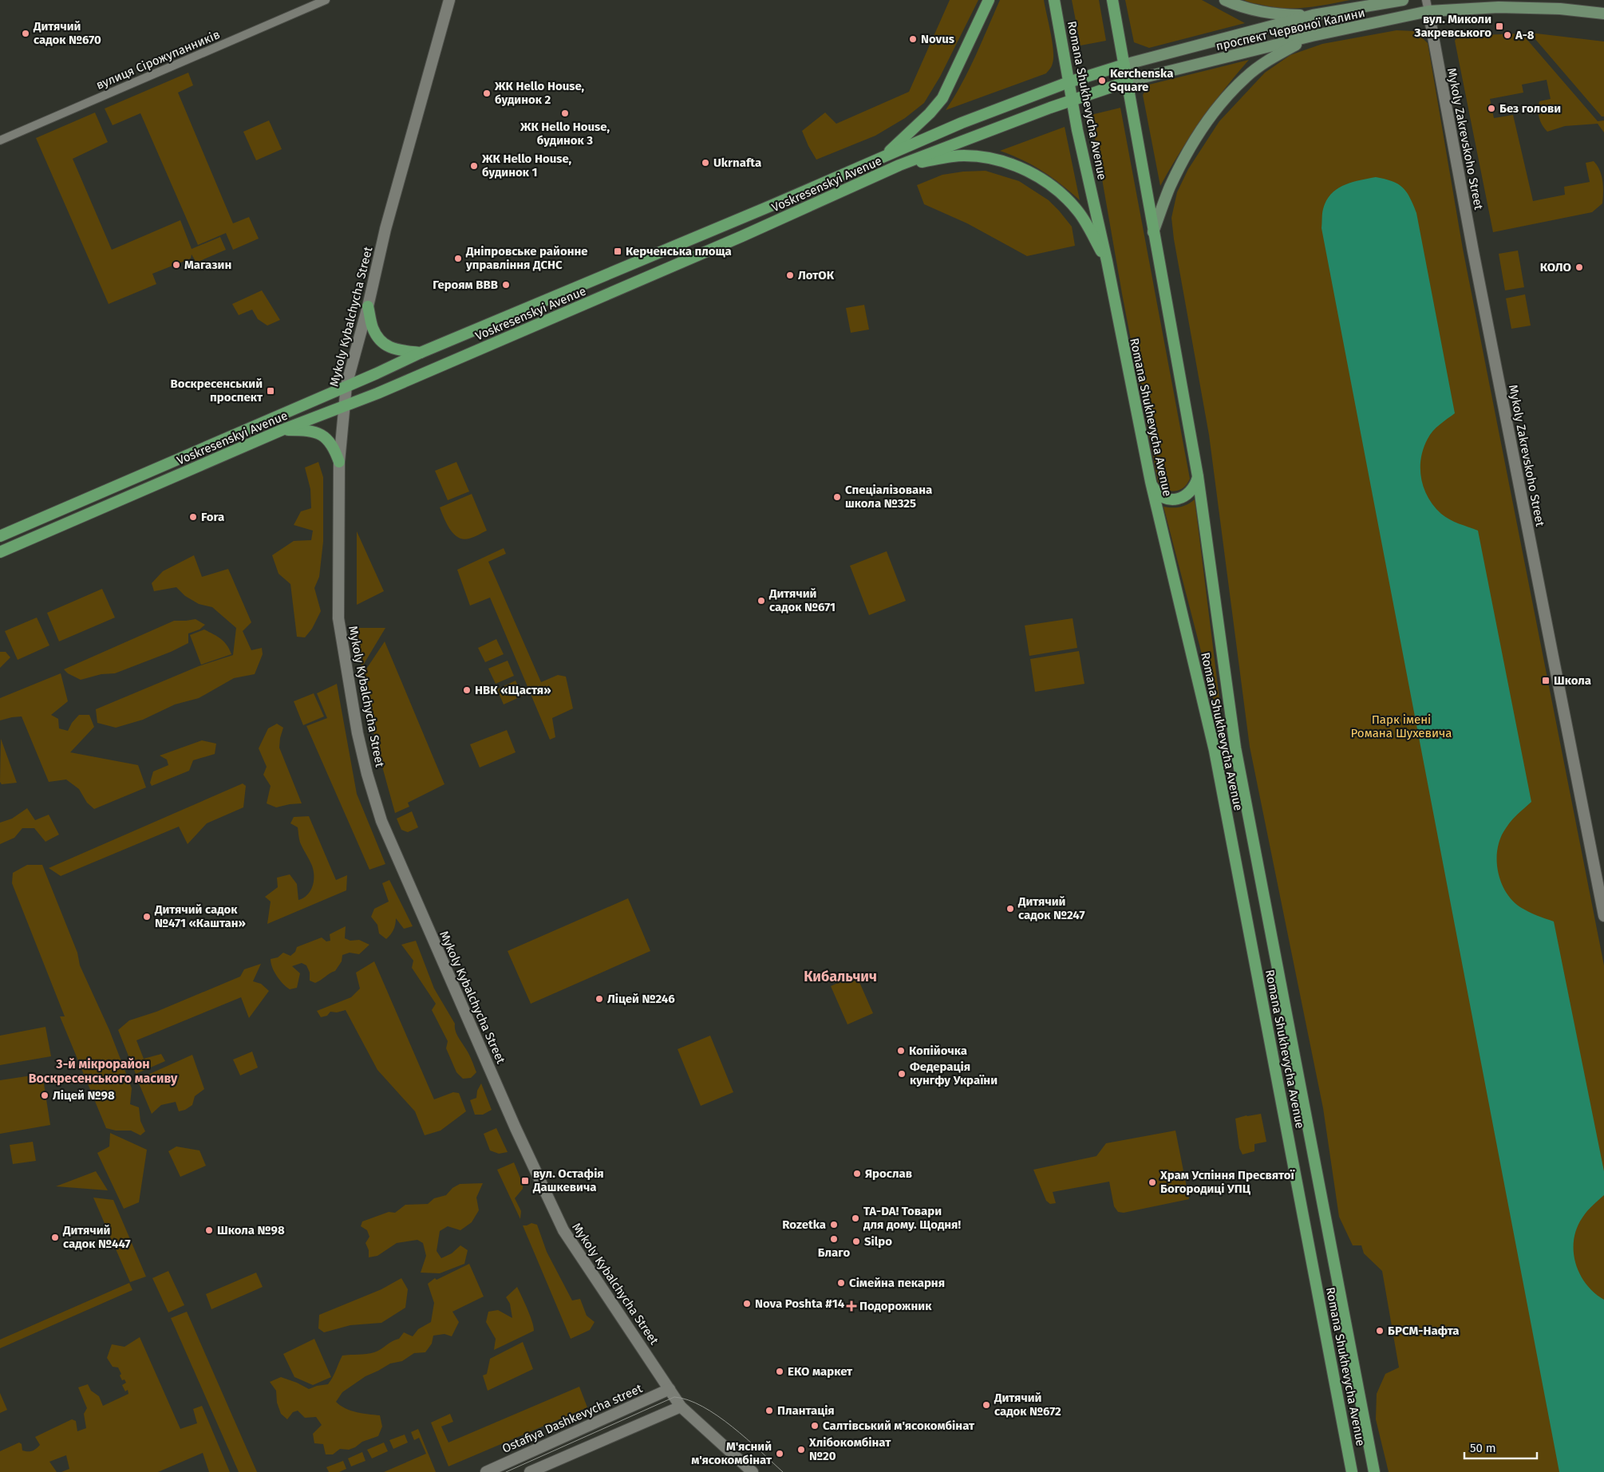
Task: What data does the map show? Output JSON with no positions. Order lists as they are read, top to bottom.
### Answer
{
  "streets": {
    "main road": ["проспект Червоної Калини", "Romana Shukhevycha Avenue", "Voskresenskyi Avenue"],
    "street": [
      "вулиця Сірожупанників",
      "Mykoly Zakrevskoho Street",
      "Mykoly Kybalchycha Street",
      "Ostafiya Dashkevycha street"
    ]
  },
  "crossings": [
    ["проспект Червоної Калини", "Romana Shukhevycha Avenue"],
    ["проспект Червоної Калини", "Mykoly Zakrevskoho Street"],
    ["Romana Shukhevycha Avenue", "Voskresenskyi Avenue"],
    ["Voskresenskyi Avenue", "Mykoly Kybalchycha Street"],
    ["Mykoly Kybalchycha Street", "Ostafiya Dashkevycha street"]
  ],
  "districts": ["Кибальчич", "3-й мікрорайон Воскресенського масиву"],
  "parks": ["Парк імені Романа Шухевича"],
  "places": {
    "transit": [
      "вул. Миколи Закревського",
      "Керченська площа",
      "Воскресенський проспект",
      "Школа",
      "вул. Остафія Дашкевича"
    ],
    "other": [
      "Дитячий садок №670",
      "А-8",
      "Novus",
      "Kerchenska Square",
      "ЖК Hello House, будинок 2",
      "Без голови",
      "ЖК Hello House, будинок 3",
      "Ukrnafta",
      "ЖК Hello House, будинок 1",
      "Дніпровське районне управління ДСНС",
      "Магазин",
      "КОЛО",
      "ЛотОК",
      "Героям ВВВ",
      "Спеціалізована школа №325",
      "Fora",
      "Дитячий садок №671",
      "НВК «Щастя»",
      "Дитячий садок №247",
      "Дитячий садок №471 «Каштан»",
      "Ліцей №246",
      "Копійочка",
      "Федерація кунгфу України",
      "Ліцей №98",
      "Ярослав",
      "Храм Успіння Пресвятої Богородиці УПЦ",
      "TA-DA! Товари для дому. Щодня!",
      "Rozetka",
      "Школа №98",
      "Дитячий садок №447",
      "Благо",
      "Silpo",
      "Сімейна пекарня",
      "Nova Poshta #14",
      "БРСМ-Нафта",
      "ЕКО маркет",
      "Дитячий садок №672",
      "Плантація",
      "Салтівський м'ясокомбінат",
      "Хлібокомбінат №20",
      "М'ясний м'ясокомбінат"
    ],
    "health": ["Подорожник"]
  },
  "scale_bar": "50 m"
}
